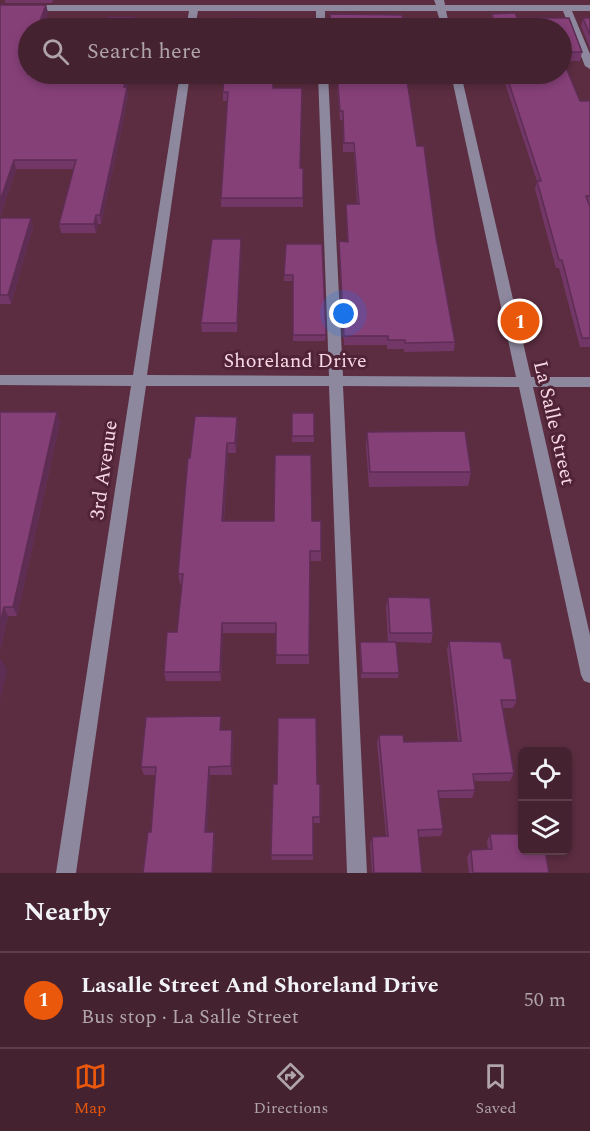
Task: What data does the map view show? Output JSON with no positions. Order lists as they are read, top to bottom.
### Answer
{
  "streets": {
    "street": ["Shoreland Drive", "La Salle Street", "3rd Avenue"]
  },
  "crossings": [
    ["Shoreland Drive", "La Salle Street"],
    ["Shoreland Drive", "3rd Avenue"]
  ],
  "page": {
    "search": "Search here",
    "pins": "1",
    "heading": "Nearby",
    "list": [
      {
        "mark": "1",
        "name": "Lasalle Street And Shoreland Drive",
        "note": "Bus stop · La Salle Street",
        "value": "50 m"
      }
    ],
    "nav": ["Map", "Directions", "Saved"]
  }
}
